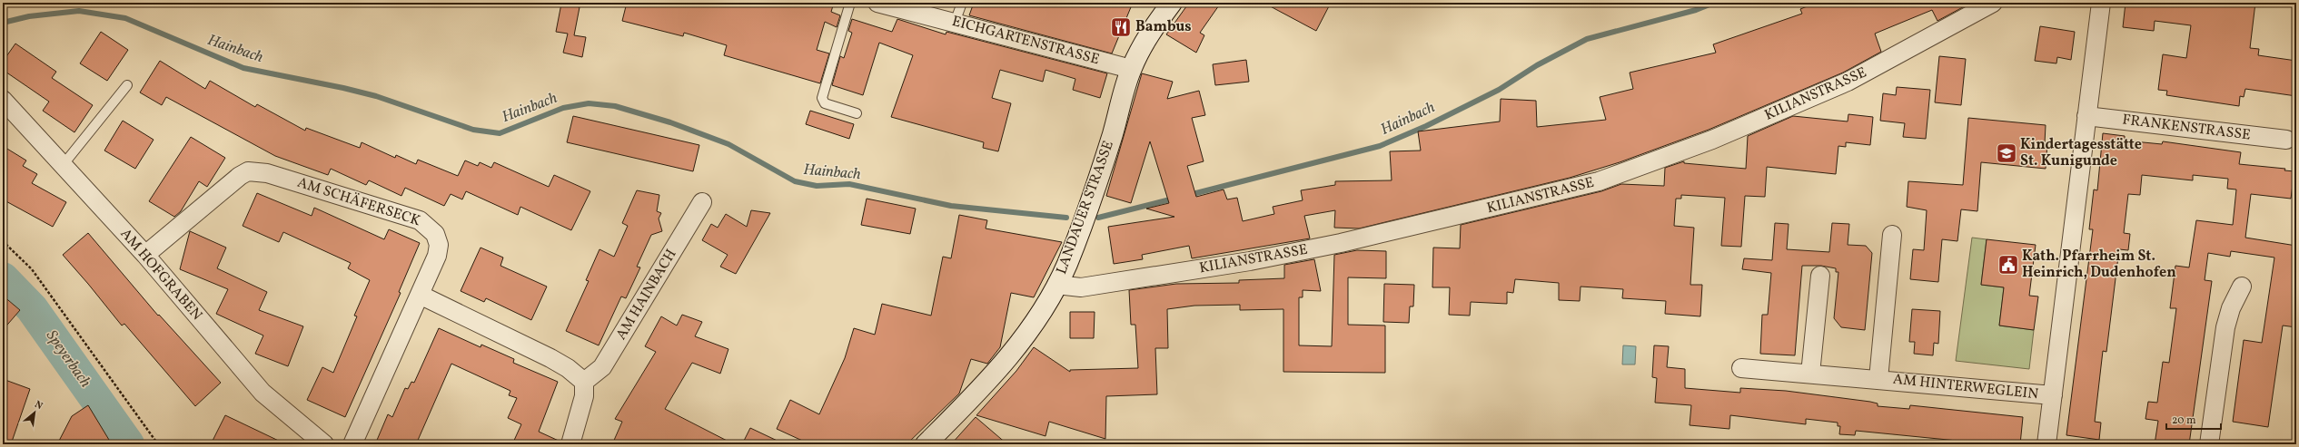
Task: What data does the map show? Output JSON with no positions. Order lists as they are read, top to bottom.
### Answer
{
  "streets": {
    "main road": ["LANDAUER STRASSE"],
    "street": [
      "EICHGARTENSTRASSE",
      "KILIANSTRASSE",
      "FRANKENSTRASSE",
      "AM SCHÄFERSECK",
      "AM HOFGRABEN",
      "AM HAINBACH",
      "AM HINTERWEGLEIN"
    ]
  },
  "crossings": [
    ["EICHGARTENSTRASSE", "LANDAUER STRASSE"],
    ["KILIANSTRASSE", "LANDAUER STRASSE"],
    ["AM SCHÄFERSECK", "AM HOFGRABEN"]
  ],
  "water": ["Hainbach", "Speyerbach"],
  "places": {
    "restaurant": ["Bambus"],
    "school or university": ["Kindertagesstätte St. Kunigunde"],
    "public building": ["Kath. Pfarrheim St. Heinrich, Dudenhofen"]
  },
  "scale_bar": "20 m",
  "north": "top right"
}
